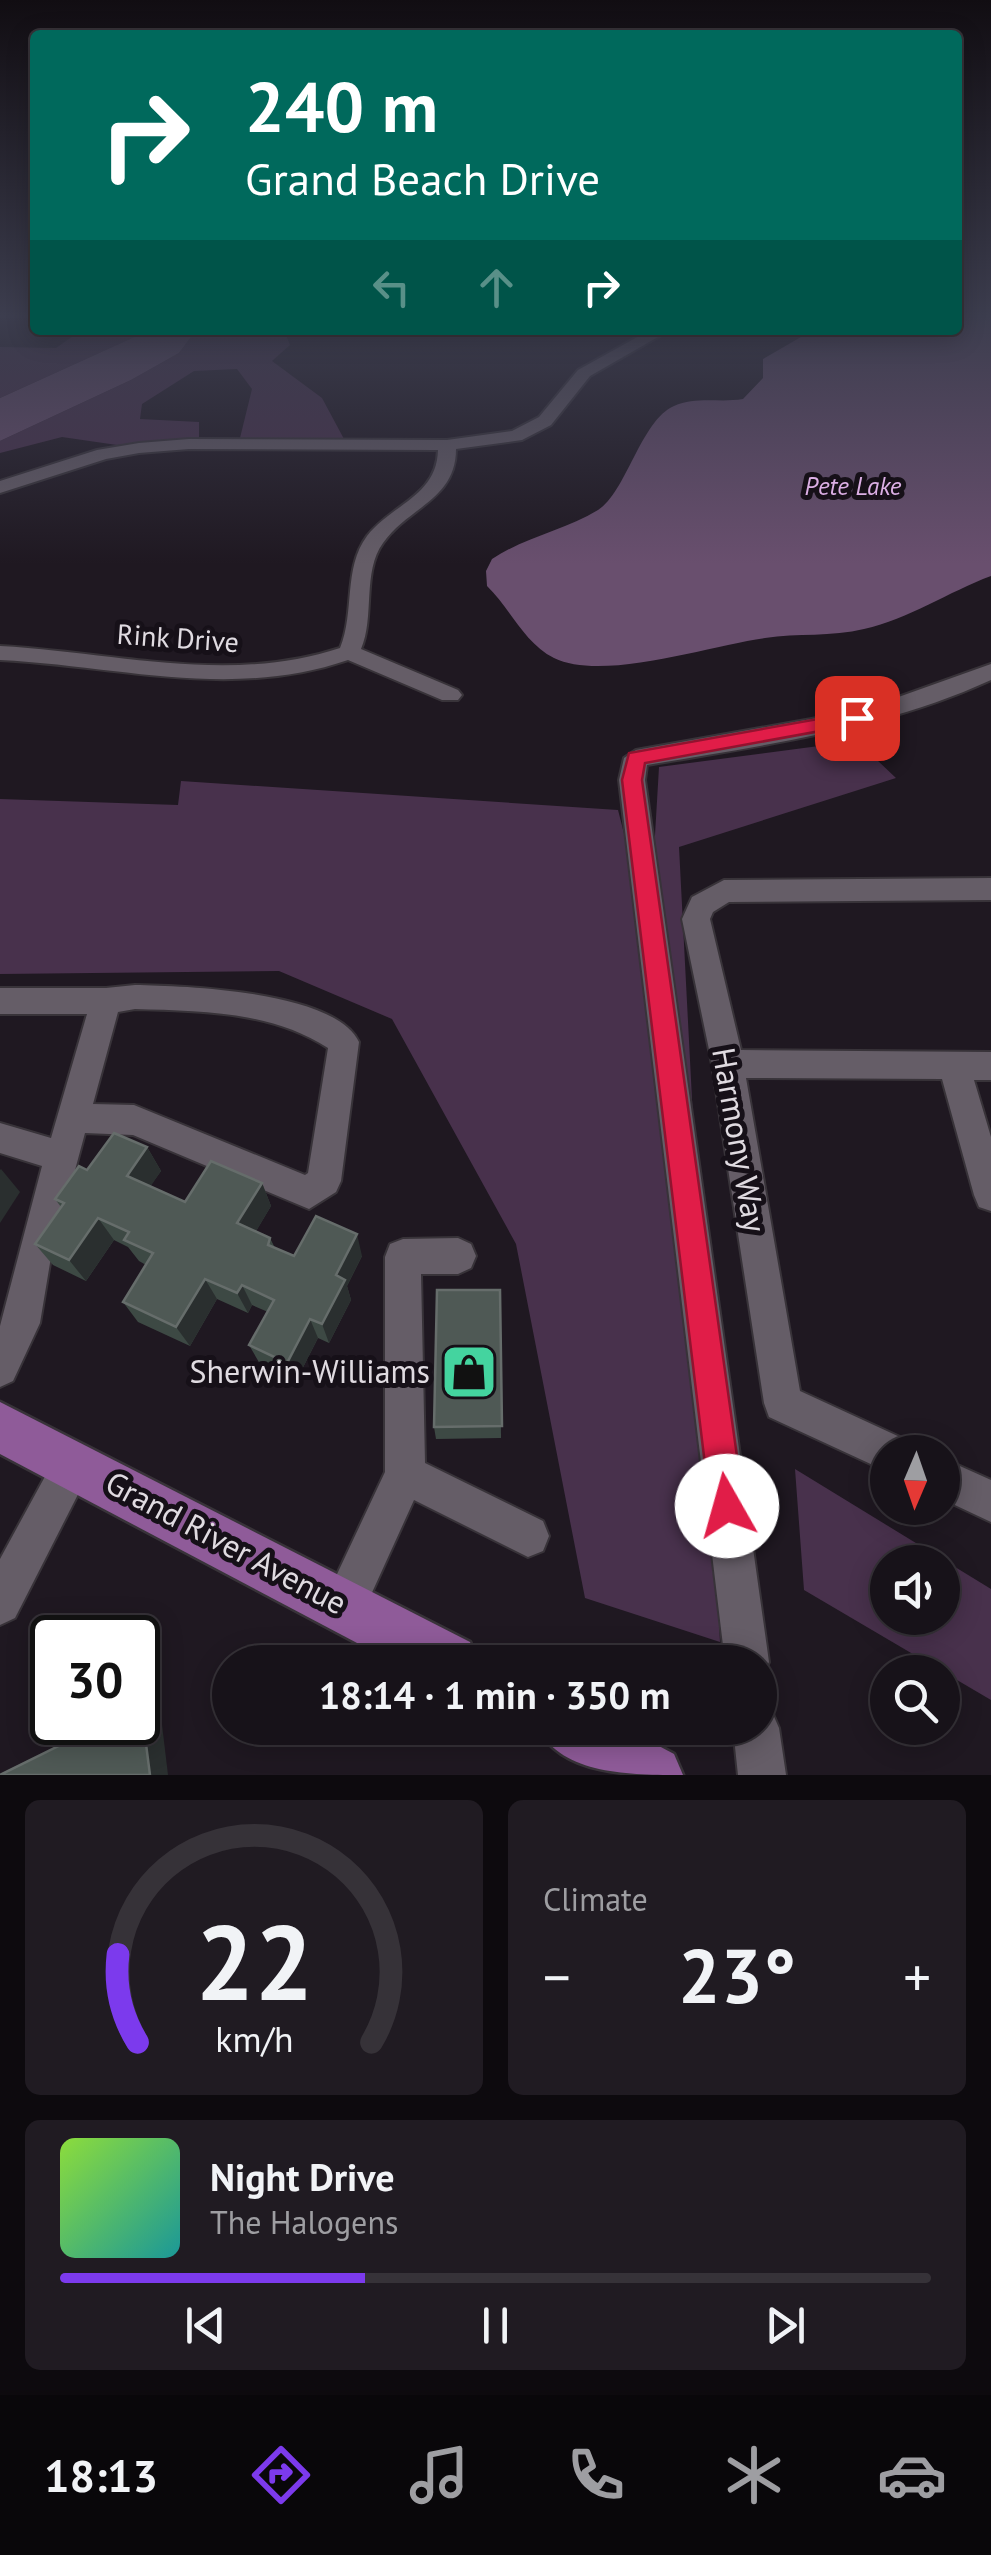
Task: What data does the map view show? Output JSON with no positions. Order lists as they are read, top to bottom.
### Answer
{
  "streets": {
    "main road": ["Grand River Avenue"],
    "street": ["Rink Drive", "Harmony Way"]
  },
  "water": ["Pete Lake"],
  "places": {
    "shop": ["Sherwin-Williams"]
  },
  "north": "bottom",
  "page": {
    "turn": ["240 m", "Grand Beach Drive"],
    "limit": "30",
    "trip": "18:14 · 1 min · 350 m",
    "tile": "Climate",
    "heat": ["−", "23°", "+"],
    "song": ["Night Drive", "The Halogens"],
    "tabs": "18:13",
    "gauge": ["22", "km/h"]
  }
}
